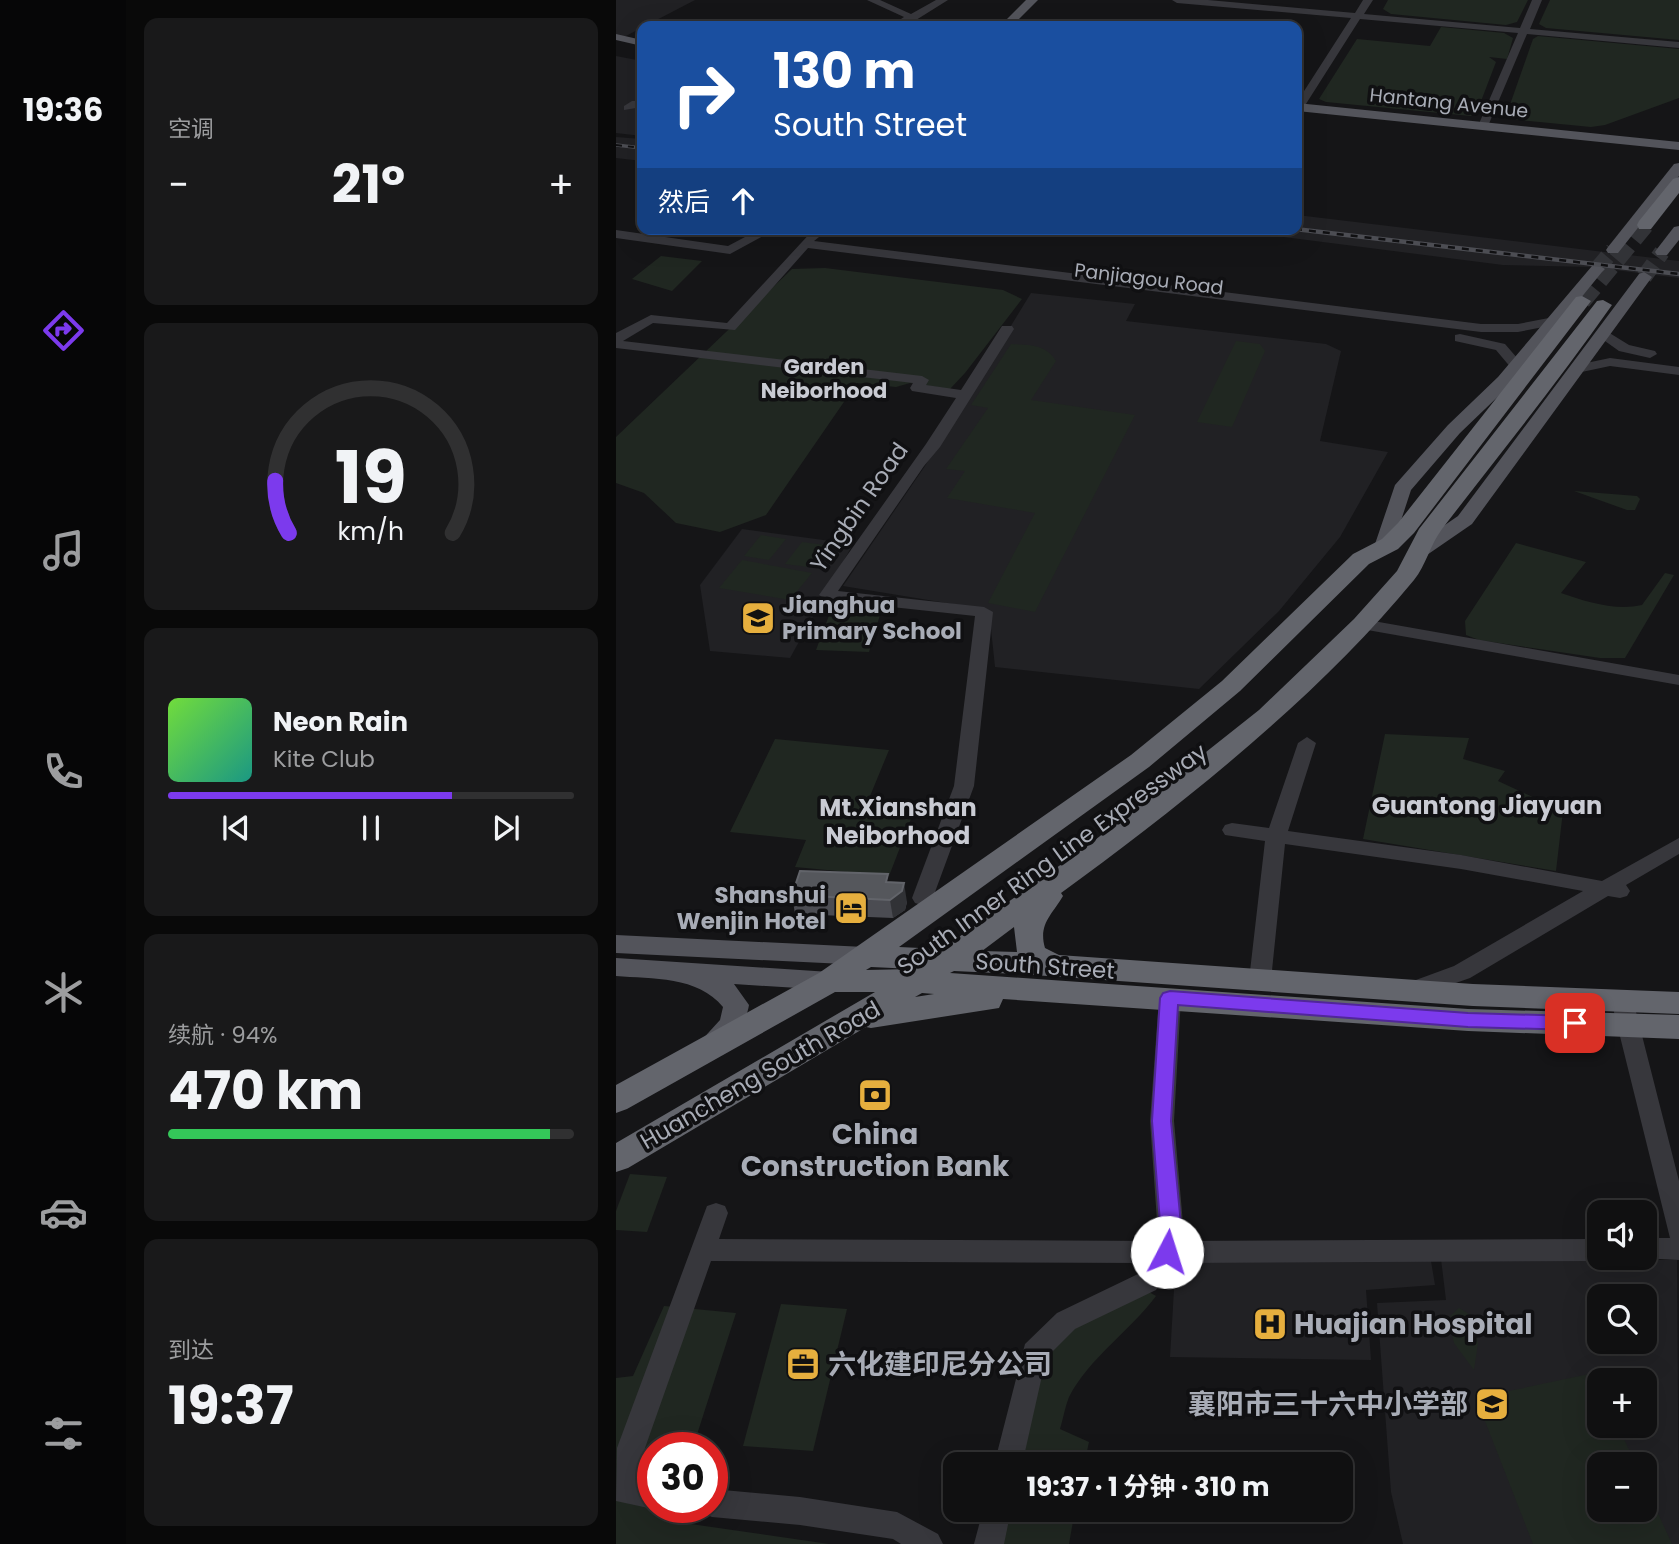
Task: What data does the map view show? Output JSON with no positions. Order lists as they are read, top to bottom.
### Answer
{
  "streets": {
    "highway": ["South Inner Ring Line Expressway", "South Street", "Huancheng South Road"],
    "main road": ["Hantang Avenue"],
    "street": ["Panjiagou Road", "Yingbin Road"]
  },
  "crossings": [
    ["Yingbin Road", "Huancheng South Road"],
    ["South Inner Ring Line Expressway", "Huancheng South Road"],
    ["South Street", "Huancheng South Road"]
  ],
  "districts": ["Garden Neiborhood", "Guantong Jiayuan", "Mt.Xianshan Neiborhood"],
  "places": {
    "school or university": ["Jianghua Primary School", "襄阳市三十六中小学部"],
    "hotel": ["Shanshui Wenjin Hotel"],
    "bank": ["China Construction Bank"],
    "hospital": ["Huajian Hospital"],
    "office": ["六化建印尼分公司"]
  },
  "page": {
    "tabs": "19:36",
    "tile": [
      "空调",
      ["续航 · 94%", "470 km"],
      ["到达", "19:37"]
    ],
    "turn": ["130 m", "South Street"],
    "heat": ["−", "21°", "+"],
    "then": "然后",
    "song": ["Neon Rain", "Kite Club"],
    "map_buttons": ["+", "−"],
    "limit": "30",
    "trip": "19:37 · 1 分钟 · 310 m",
    "gauge": ["19", "km/h"]
  }
}
